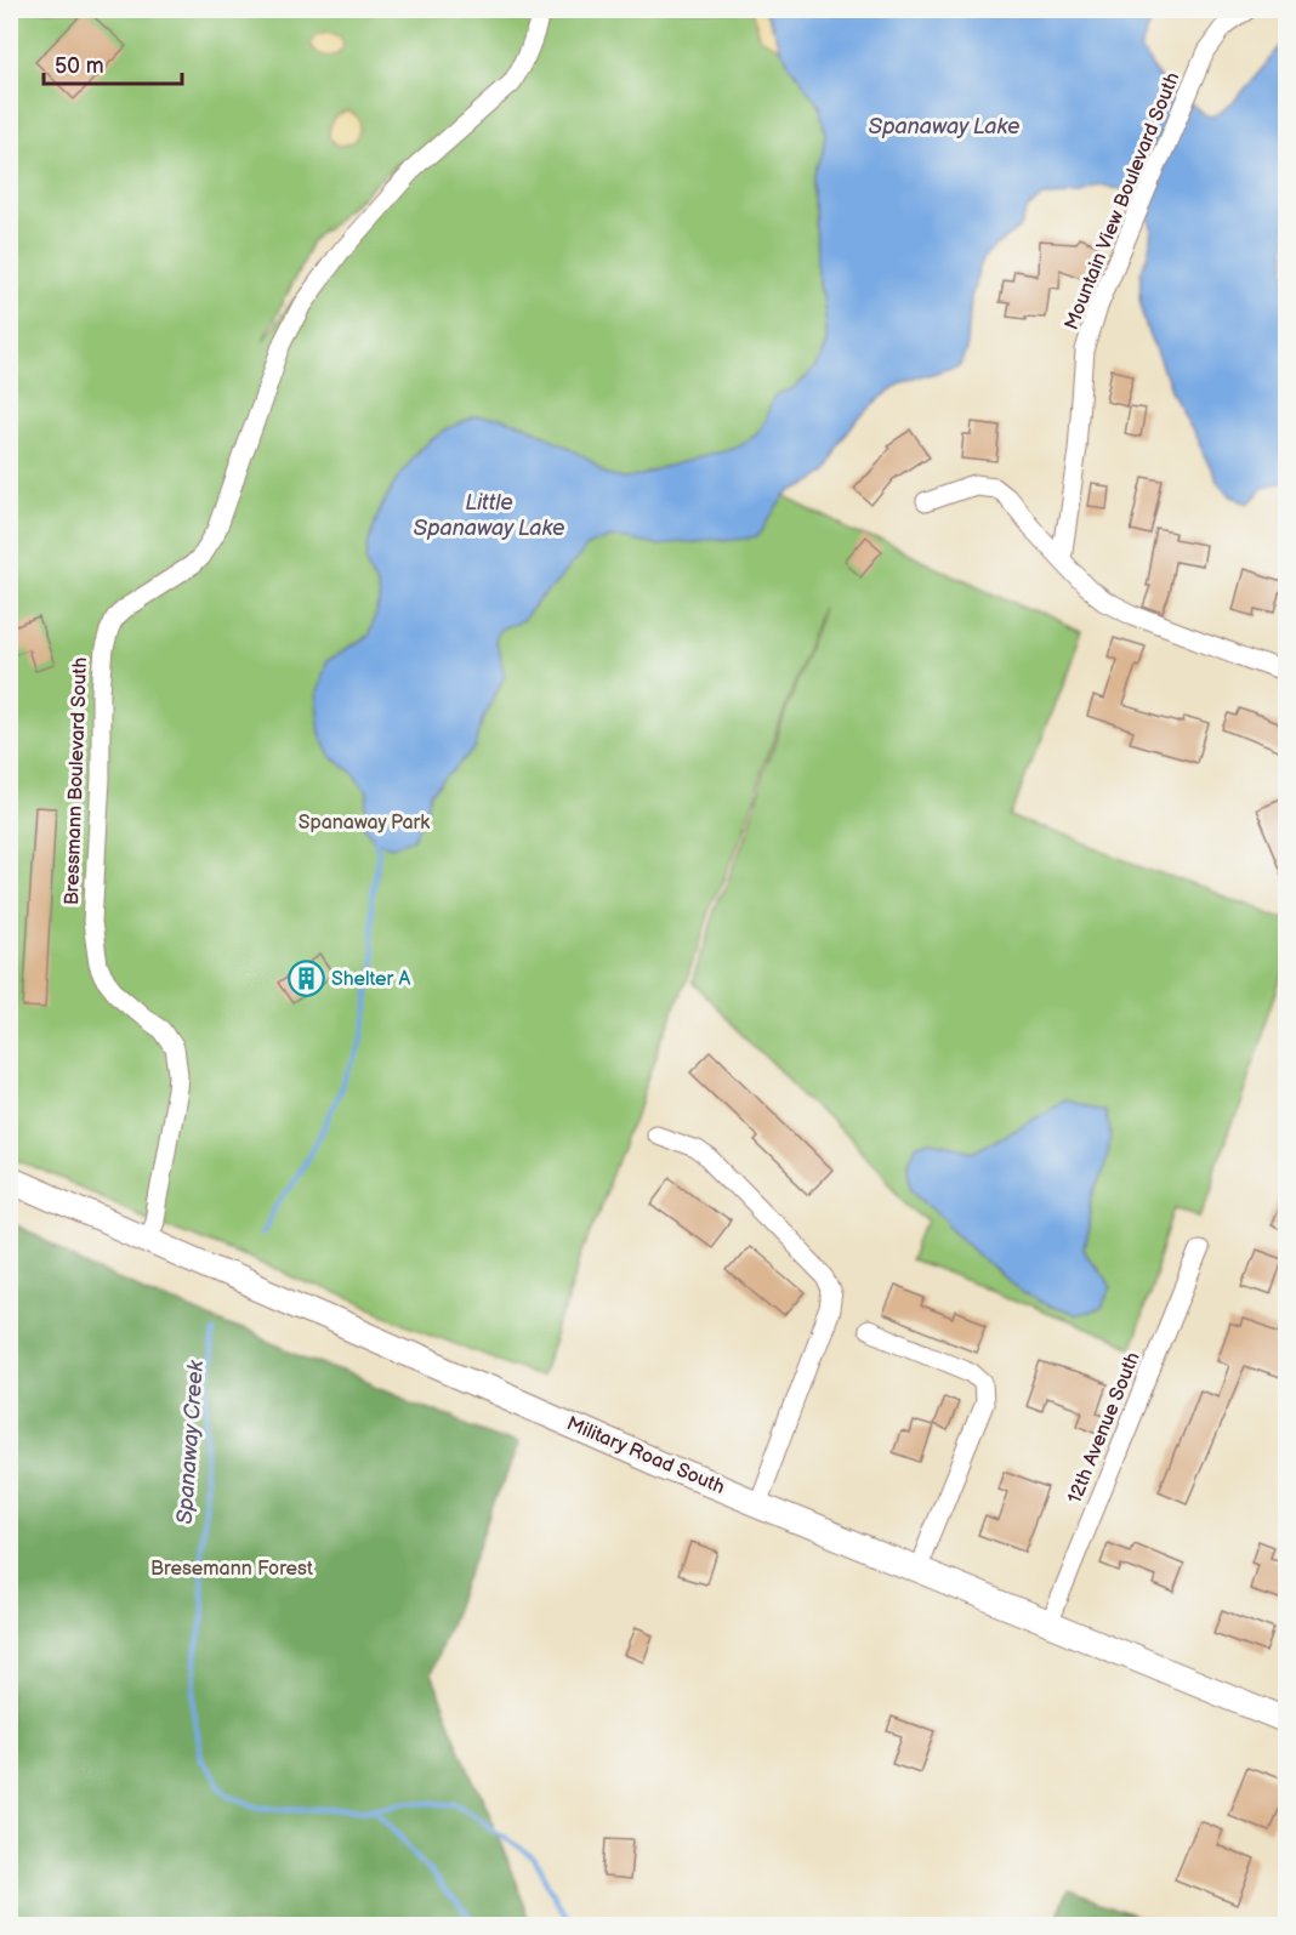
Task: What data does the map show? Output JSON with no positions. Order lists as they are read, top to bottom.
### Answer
{
  "streets": {
    "main road": ["Military Road South"],
    "street": ["Mountain View Boulevard South", "Bressmann Boulevard South", "12th Avenue South"]
  },
  "crossings": [
    ["Bressmann Boulevard South", "Military Road South"],
    ["12th Avenue South", "Military Road South"]
  ],
  "water": ["Spanaway Lake", "Little Spanaway Lake", "Spanaway Creek"],
  "parks": ["Spanaway Park", "Bresemann Forest"],
  "places": {
    "building": ["Shelter A"]
  },
  "scale_bar": "50 m"
}
